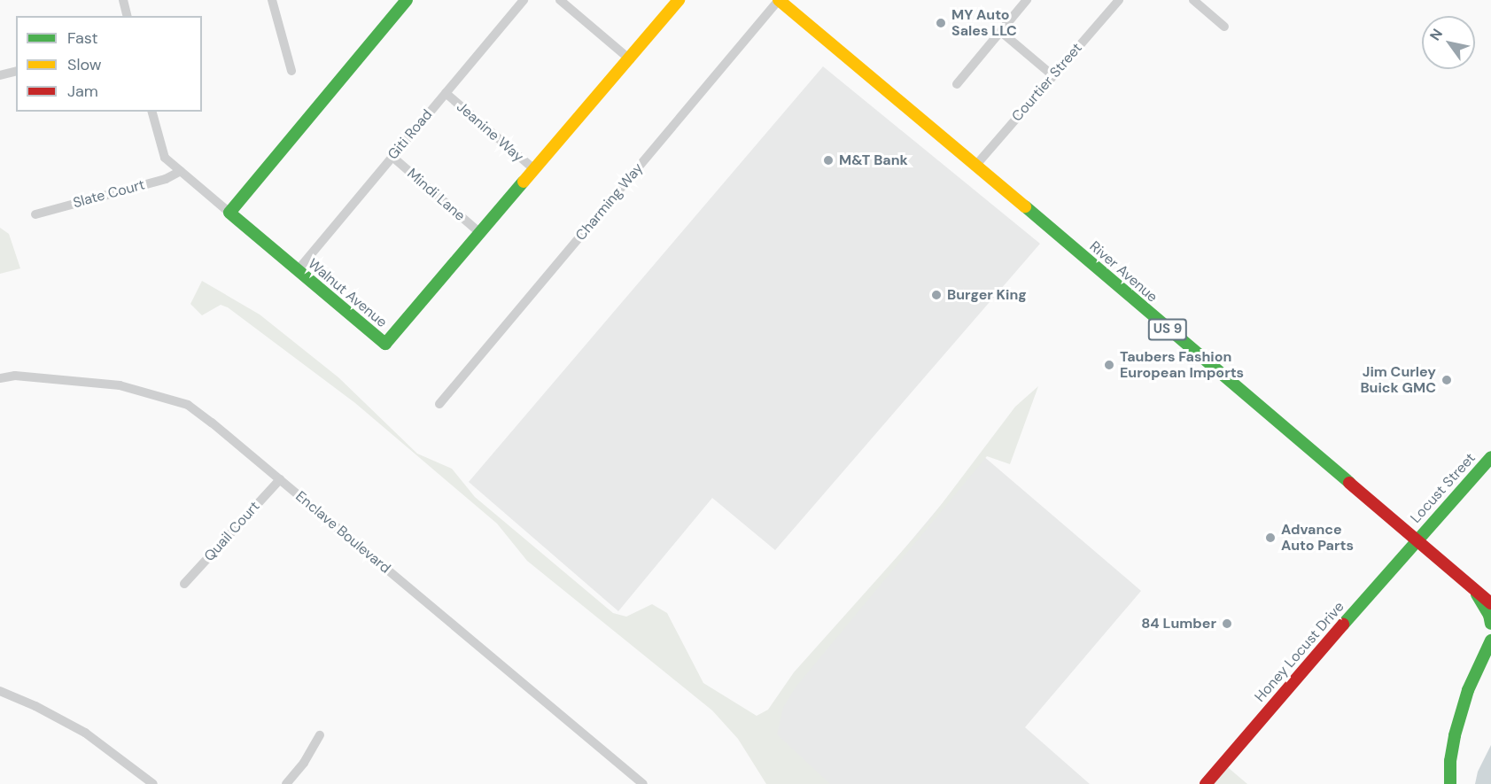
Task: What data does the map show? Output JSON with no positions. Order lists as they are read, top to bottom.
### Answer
{
  "streets": {
    "main road": [
      "River Avenue",
      "Walnut Avenue",
      "US 9",
      "Locust Street",
      "Honey Locust Drive"
    ],
    "street": [
      "Courtier Street",
      "Jeanine Way",
      "Giti Road",
      "Slate Court",
      "Mindi Lane",
      "Charming Way",
      "Quail Court",
      "Enclave Boulevard"
    ]
  },
  "crossings": [
    ["Courtier Street", "River Avenue"],
    ["Jeanine Way", "Giti Road"],
    ["Jeanine Way", "Walnut Avenue"],
    ["Giti Road", "Mindi Lane"],
    ["Giti Road", "Walnut Avenue"],
    ["Mindi Lane", "Walnut Avenue"],
    ["Charming Way", "River Avenue"],
    ["River Avenue", "US 9"],
    ["River Avenue", "Locust Street"],
    ["River Avenue", "Honey Locust Drive"],
    ["Locust Street", "Honey Locust Drive"],
    ["Quail Court", "Enclave Boulevard"]
  ],
  "places": [
    "MY Auto Sales LLC",
    "M&T Bank",
    "Burger King",
    "Taubers Fashion European Imports",
    "Jim Curley Buick GMC",
    "Advance Auto Parts",
    "84 Lumber"
  ],
  "legend": ["Fast", "Slow", "Jam"],
  "north": "top left"
}
